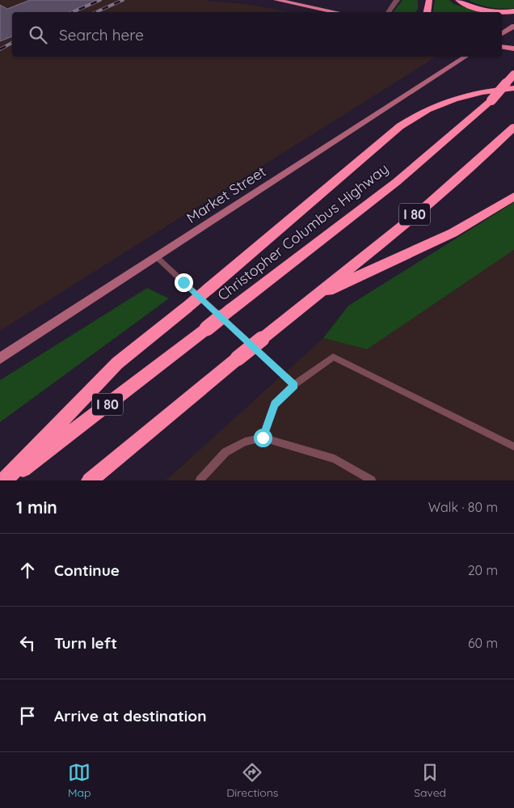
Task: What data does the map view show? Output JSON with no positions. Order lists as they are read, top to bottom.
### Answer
{
  "streets": {
    "highway": ["I 80", "Christopher Columbus Highway"],
    "main road": ["Market Street"]
  },
  "page": {
    "search": "Search here",
    "heading": ["1 min", "Walk · 80 m"],
    "list": [
      ["Continue", "20 m"],
      ["Turn left", "60 m"],
      "Arrive at destination"
    ],
    "nav": ["Map", "Directions", "Saved"]
  }
}
